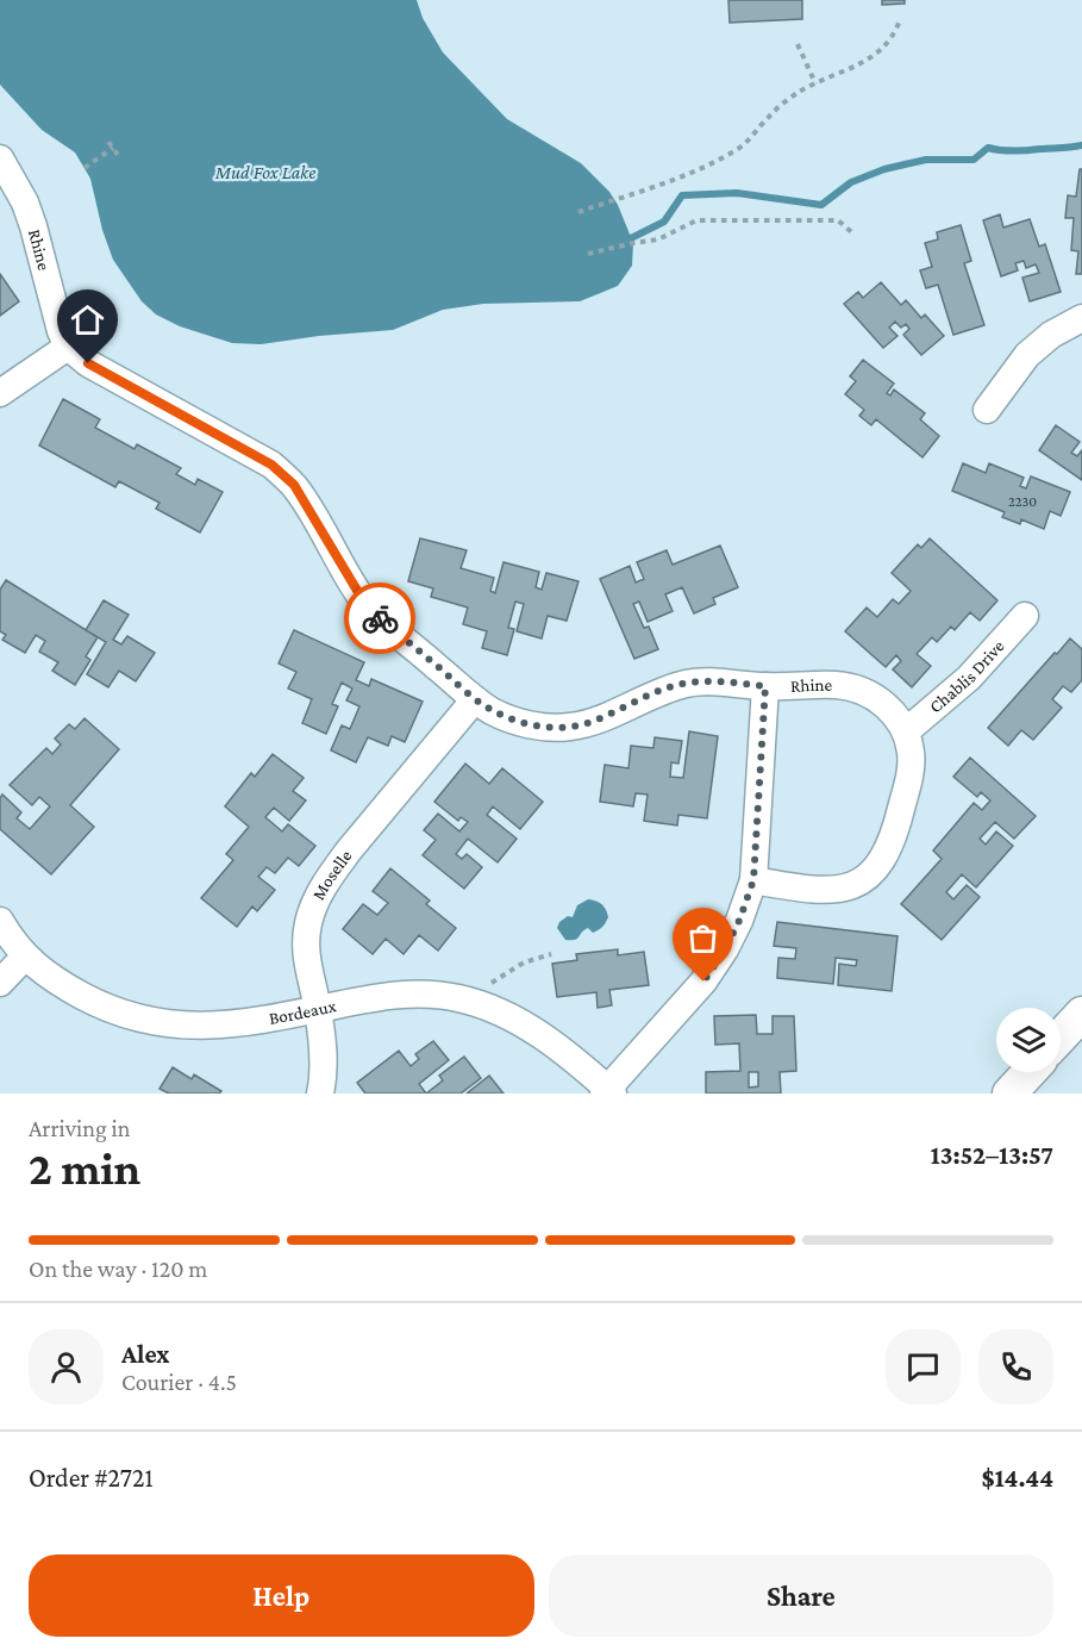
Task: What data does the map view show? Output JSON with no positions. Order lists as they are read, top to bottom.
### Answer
{
  "streets": {
    "street": [
      "Rhine",
      "Chablis Drive",
      "Moselle",
      "Bordeaux"
    ]
  },
  "crossings": [
    ["Rhine", "Chablis Drive"],
    ["Rhine", "Moselle"],
    ["Moselle", "Bordeaux"]
  ],
  "water": ["Mud Fox Lake"],
  "house_numbers": ["2230"],
  "page": {
    "heading": ["2 min", "Arriving in", "13:52–13:57"],
    "panel": [
      "Alex",
      "Courier · 4.5",
      "Order #2721",
      "$14.44"
    ],
    "bar": "On the way · 120 m",
    "buttons": ["Help", "Share"]
  }
}
